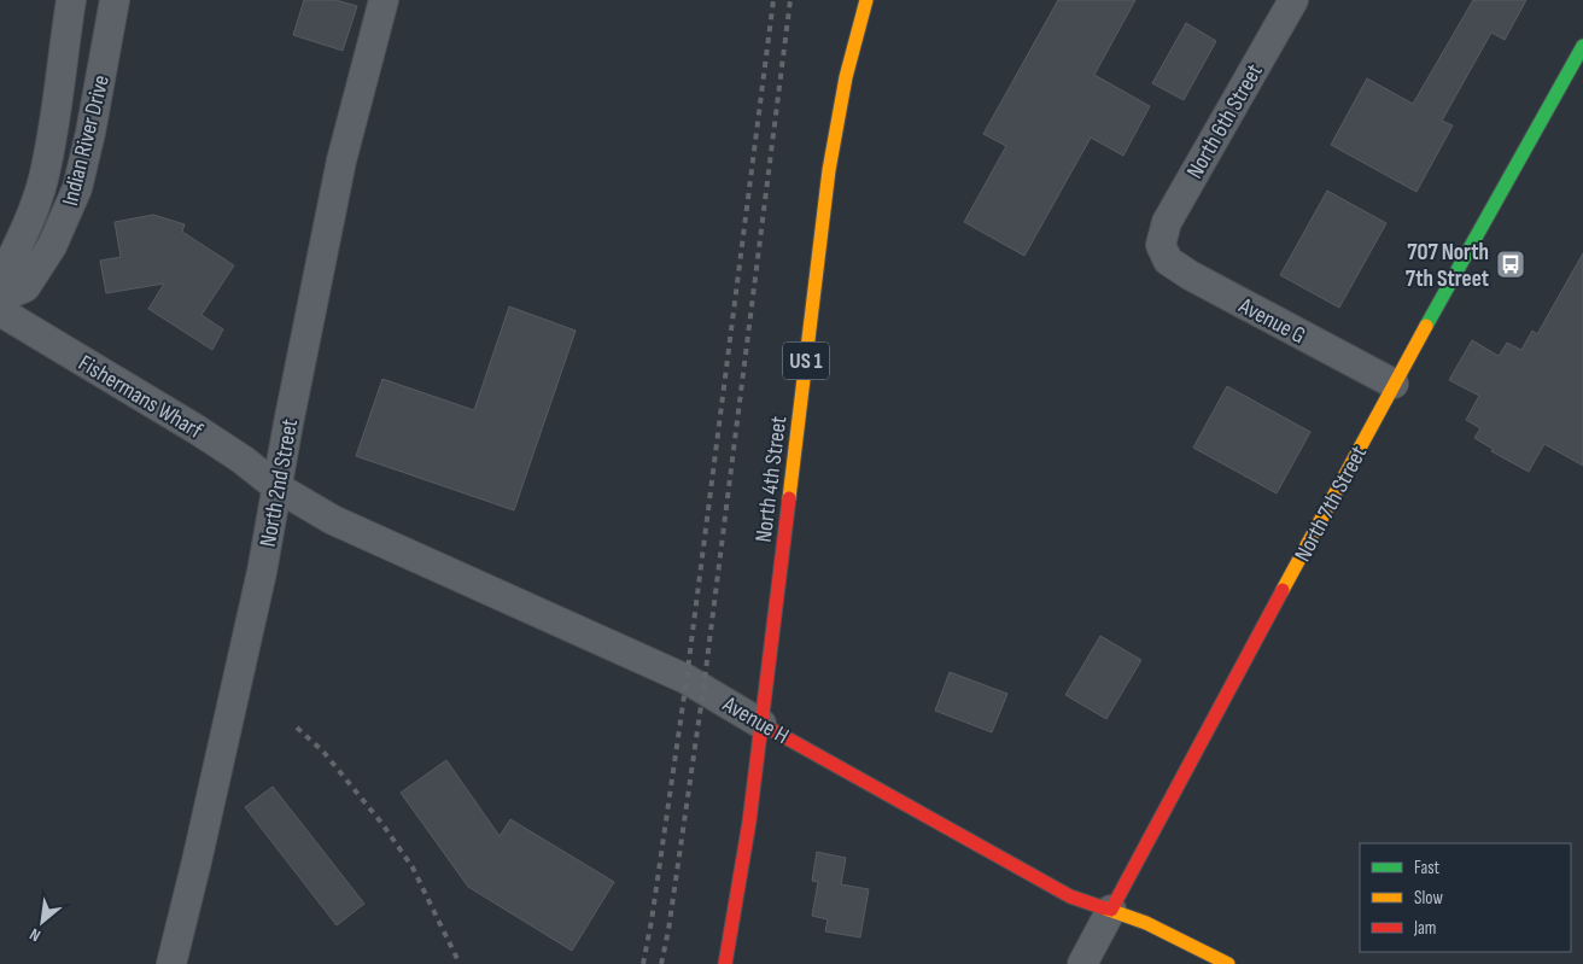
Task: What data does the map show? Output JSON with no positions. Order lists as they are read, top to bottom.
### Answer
{
  "streets": {
    "street": [
      "North 6th Street",
      "Indian River Drive",
      "Avenue G",
      "US 1",
      "Fishermans Wharf",
      "North 4th Street",
      "North 2nd Street",
      "North 7th Street",
      "Avenue H"
    ]
  },
  "crossings": [
    ["North 6th Street", "Avenue G"],
    ["Indian River Drive", "Fishermans Wharf"],
    ["Avenue G", "North 7th Street"],
    ["Fishermans Wharf", "North 2nd Street"],
    ["Fishermans Wharf", "Avenue H"],
    ["North 4th Street", "Avenue H"],
    ["North 2nd Street", "Avenue H"],
    ["North 7th Street", "Avenue H"]
  ],
  "places": {
    "bus stop": ["707 North 7th Street"]
  },
  "legend": ["Fast", "Slow", "Jam"],
  "north": "bottom left"
}
